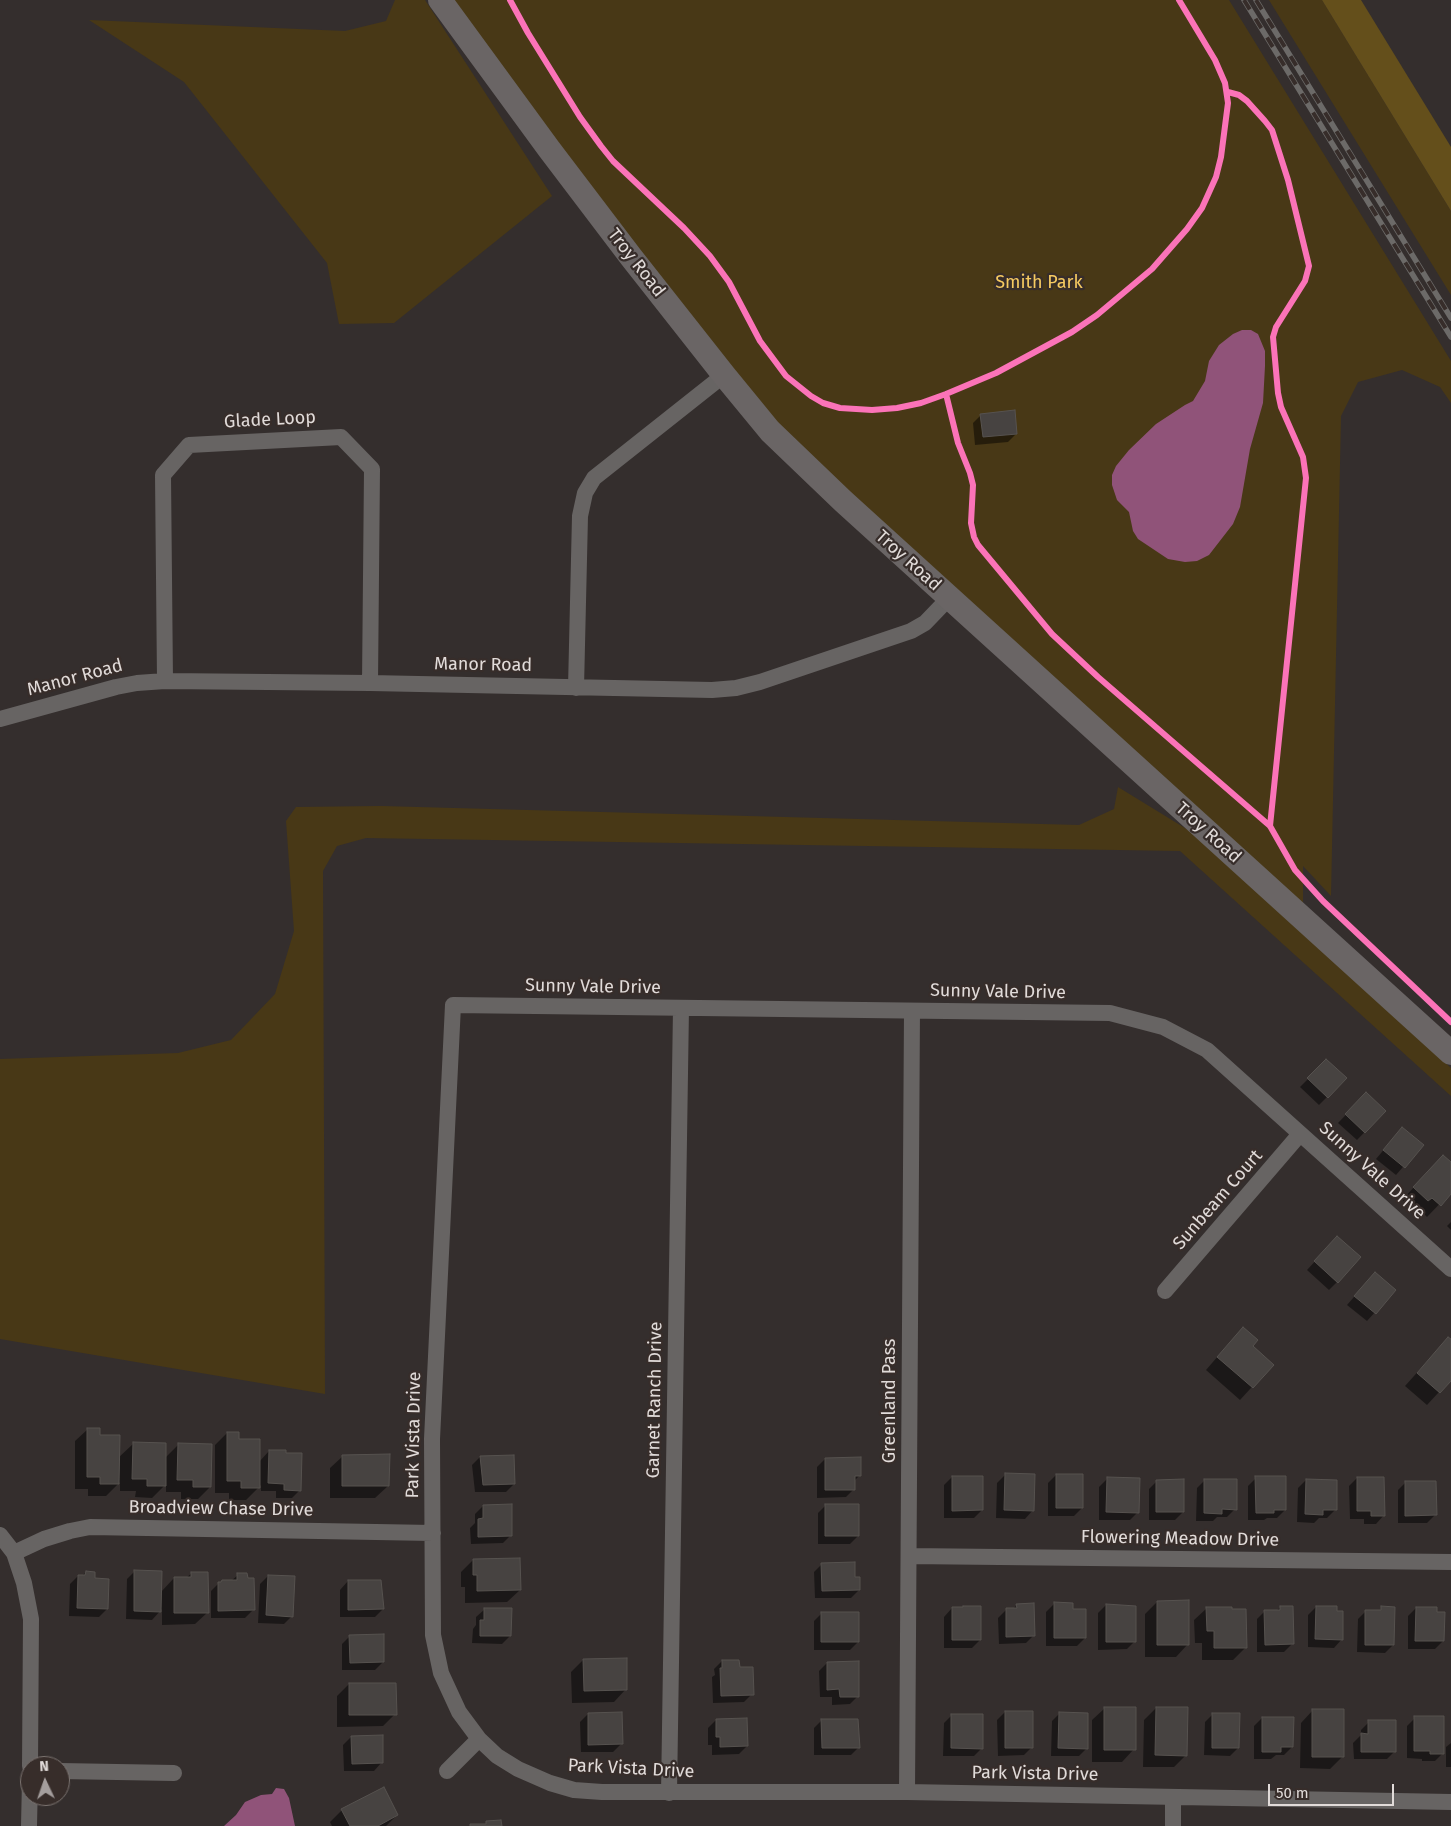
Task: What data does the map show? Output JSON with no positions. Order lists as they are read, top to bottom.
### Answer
{
  "streets": {
    "street": [
      "Troy Road",
      "Glade Loop",
      "Manor Road",
      "Sunny Vale Drive",
      "Sunbeam Court",
      "Garnet Ranch Drive",
      "Greenland Pass",
      "Park Vista Drive",
      "Broadview Chase Drive",
      "Flowering Meadow Drive"
    ]
  },
  "crossings": [
    ["Troy Road", "Manor Road"],
    ["Glade Loop", "Manor Road"],
    ["Sunny Vale Drive", "Sunbeam Court"],
    ["Sunny Vale Drive", "Garnet Ranch Drive"],
    ["Sunny Vale Drive", "Greenland Pass"],
    ["Sunny Vale Drive", "Park Vista Drive"],
    ["Garnet Ranch Drive", "Park Vista Drive"],
    ["Greenland Pass", "Park Vista Drive"],
    ["Greenland Pass", "Flowering Meadow Drive"],
    ["Park Vista Drive", "Broadview Chase Drive"]
  ],
  "parks": ["Smith Park"],
  "scale_bar": "50 m",
  "north": "top"
}
